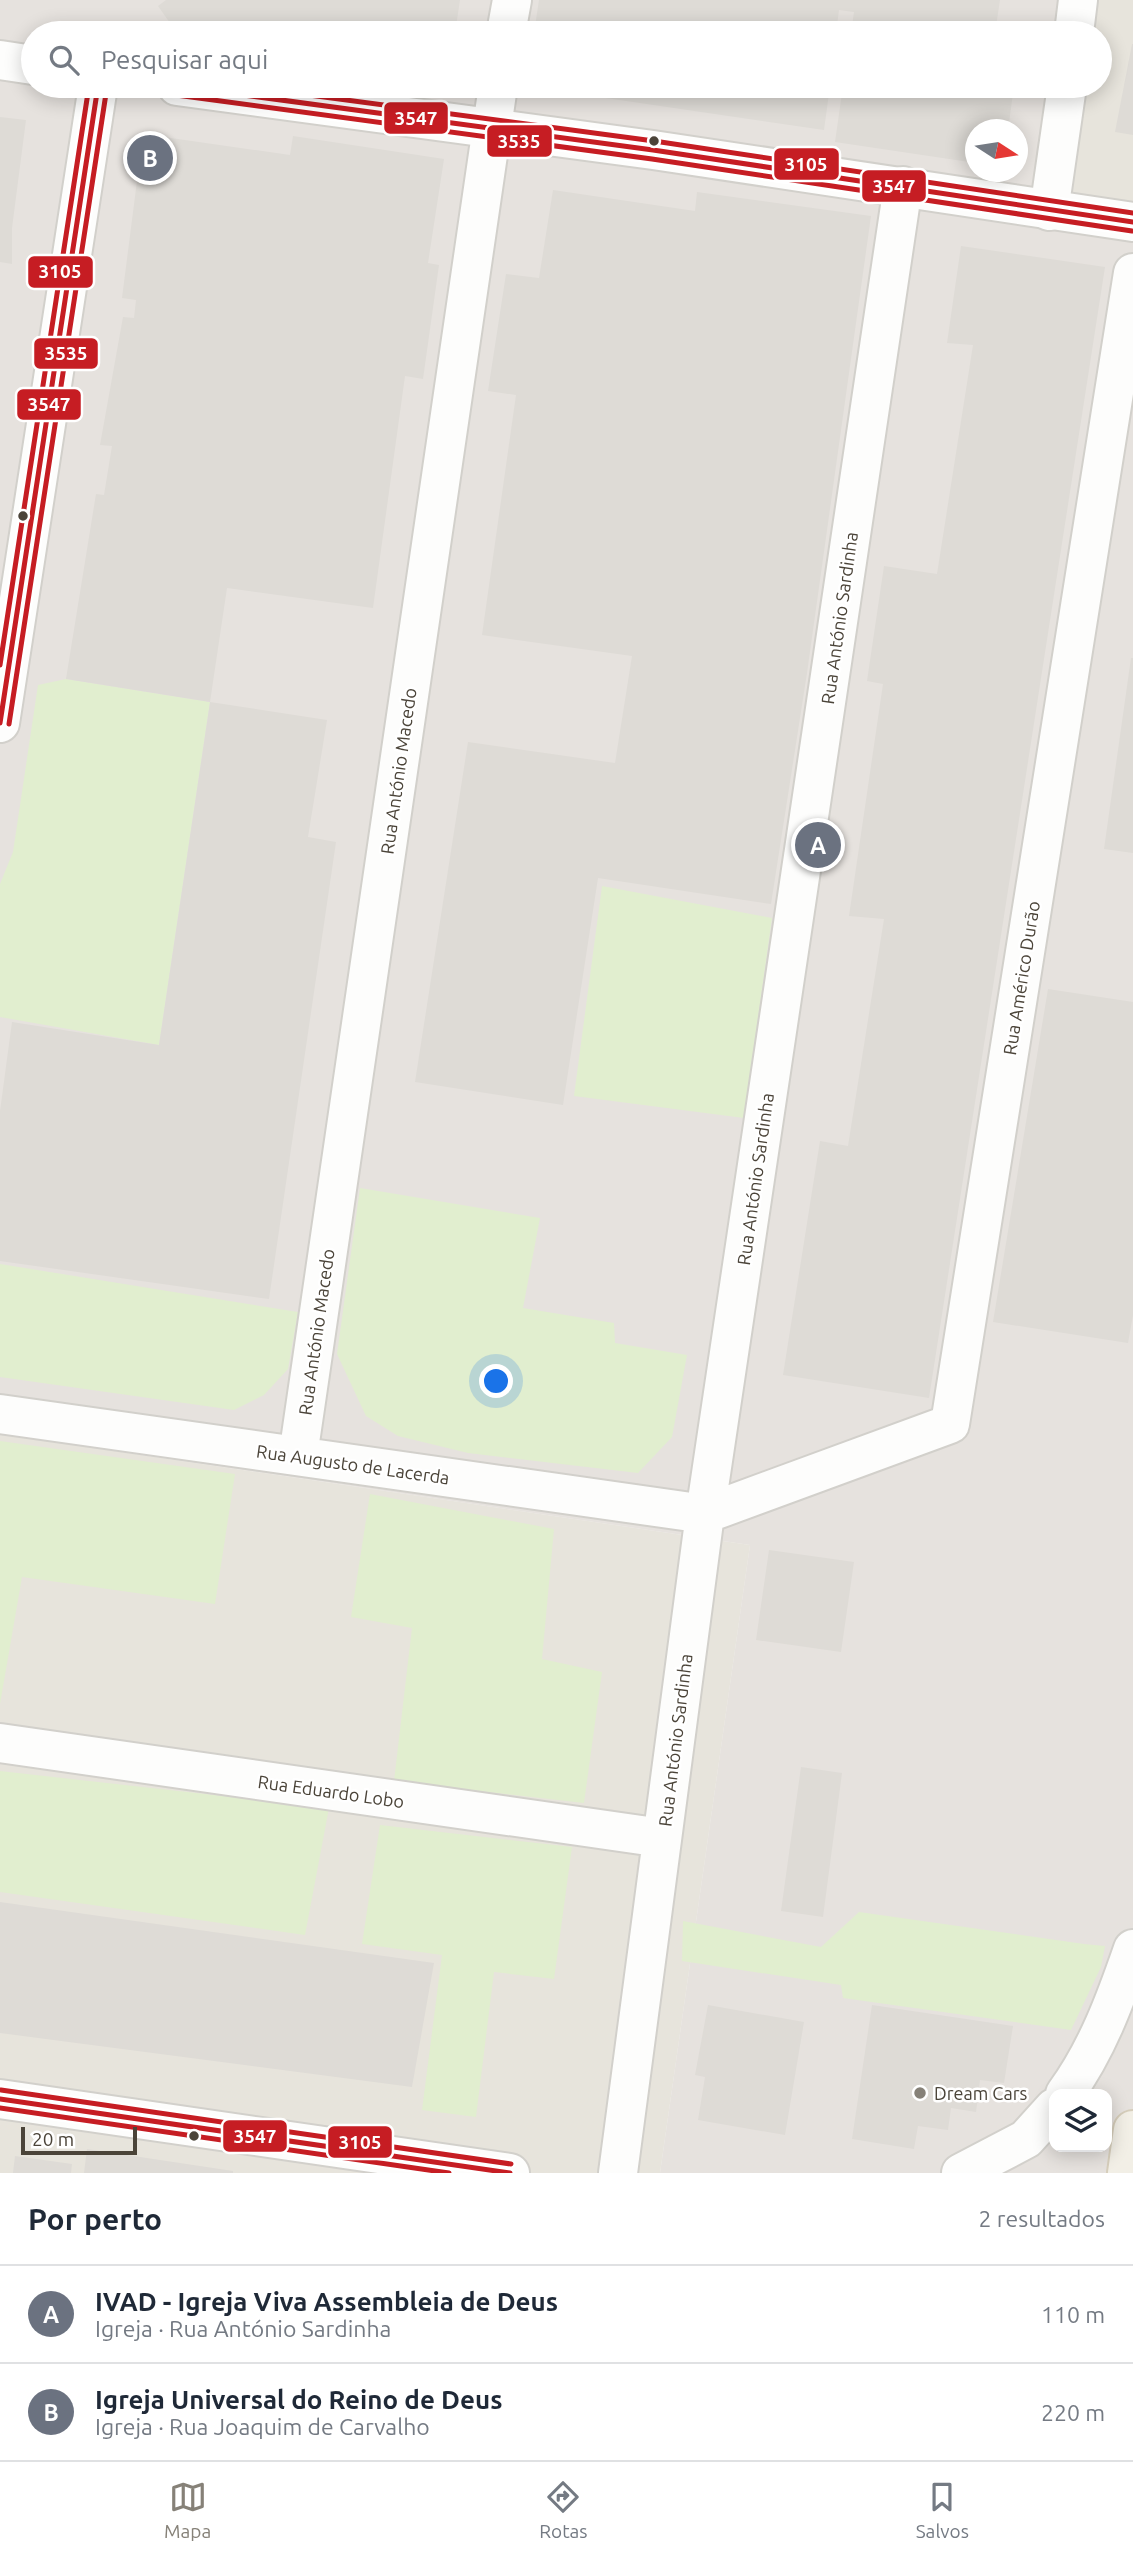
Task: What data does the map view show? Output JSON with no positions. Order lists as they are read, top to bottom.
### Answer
{
  "streets": {
    "street": [
      "Rua António Sardinha",
      "Rua António Macedo",
      "Rua Américo Durão",
      "Rua Augusto de Lacerda",
      "Rua Eduardo Lobo"
    ]
  },
  "crossings": [
    ["Rua António Sardinha", "Rua Américo Durão"],
    ["Rua António Sardinha", "Rua Augusto de Lacerda"],
    ["Rua António Sardinha", "Rua Eduardo Lobo"],
    ["Rua António Macedo", "Rua Augusto de Lacerda"],
    ["Rua Américo Durão", "Rua Augusto de Lacerda"]
  ],
  "places": ["Dream Cars"],
  "lines": ["transit line 3547", "transit line 3535", "transit line 3105"],
  "scale_bar": "20 m",
  "north": "right",
  "page": {
    "search": "Pesquisar aqui",
    "pins": ["B", "A"],
    "scale": "20 m",
    "heading": ["Por perto", "2 resultados"],
    "list": [
      {
        "mark": "A",
        "name": "IVAD - Igreja Viva Assembleia de Deus",
        "note": "Igreja · Rua António Sardinha",
        "value": "110 m"
      },
      {
        "mark": "B",
        "name": "Igreja Universal do Reino de Deus",
        "note": "Igreja · Rua Joaquim de Carvalho",
        "value": "220 m"
      }
    ],
    "nav": ["Mapa", "Rotas", "Salvos"]
  }
}
